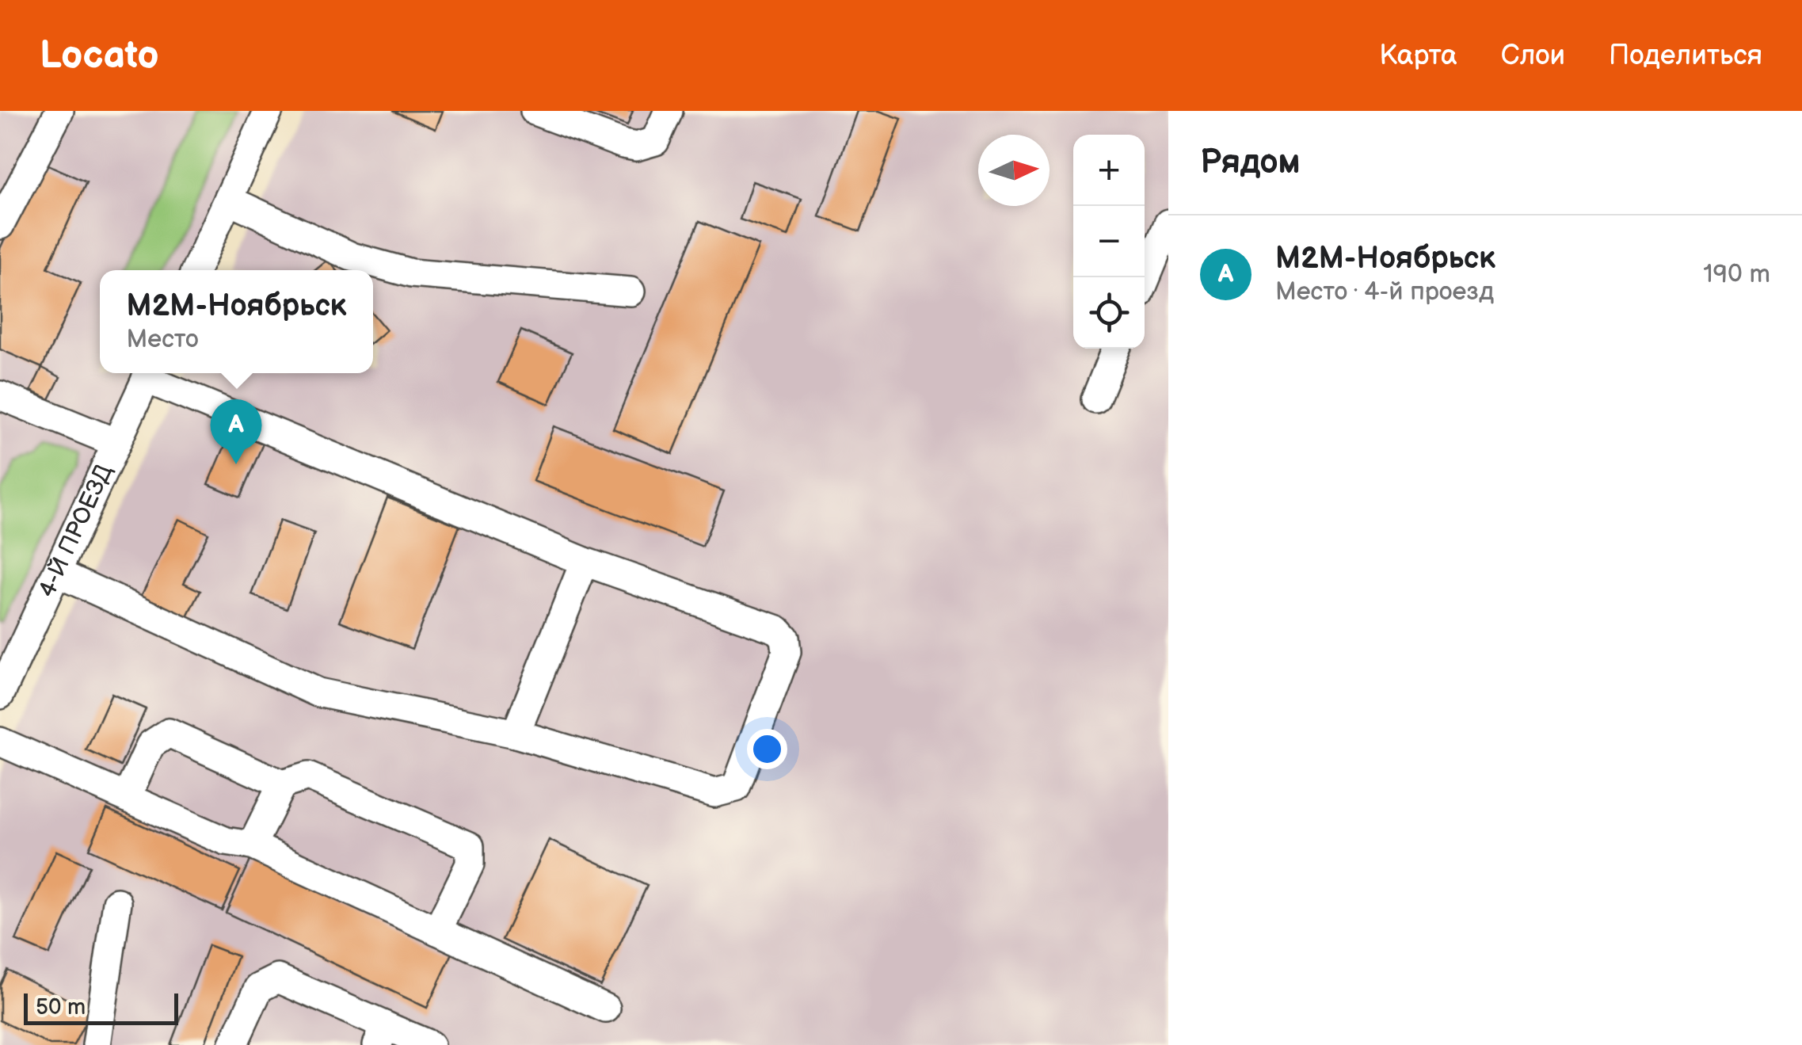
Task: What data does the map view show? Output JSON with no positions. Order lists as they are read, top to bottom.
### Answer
{
  "streets": {
    "street": ["4-Й ПРОЕЗД"]
  },
  "scale_bar": "50 m",
  "north": "right",
  "page": {
    "header": "Locato",
    "nav": ["Карта", "Слои", "Поделиться"],
    "heading": "Рядом",
    "map_buttons": ["+", "−"],
    "list": [
      {
        "mark": "A",
        "name": "М2М-Ноябрьск",
        "note": "Место · 4-й проезд",
        "value": "190 m"
      }
    ],
    "popup": ["М2М-Ноябрьск", "Место"],
    "pins": "A",
    "scale": "50 m"
  }
}
